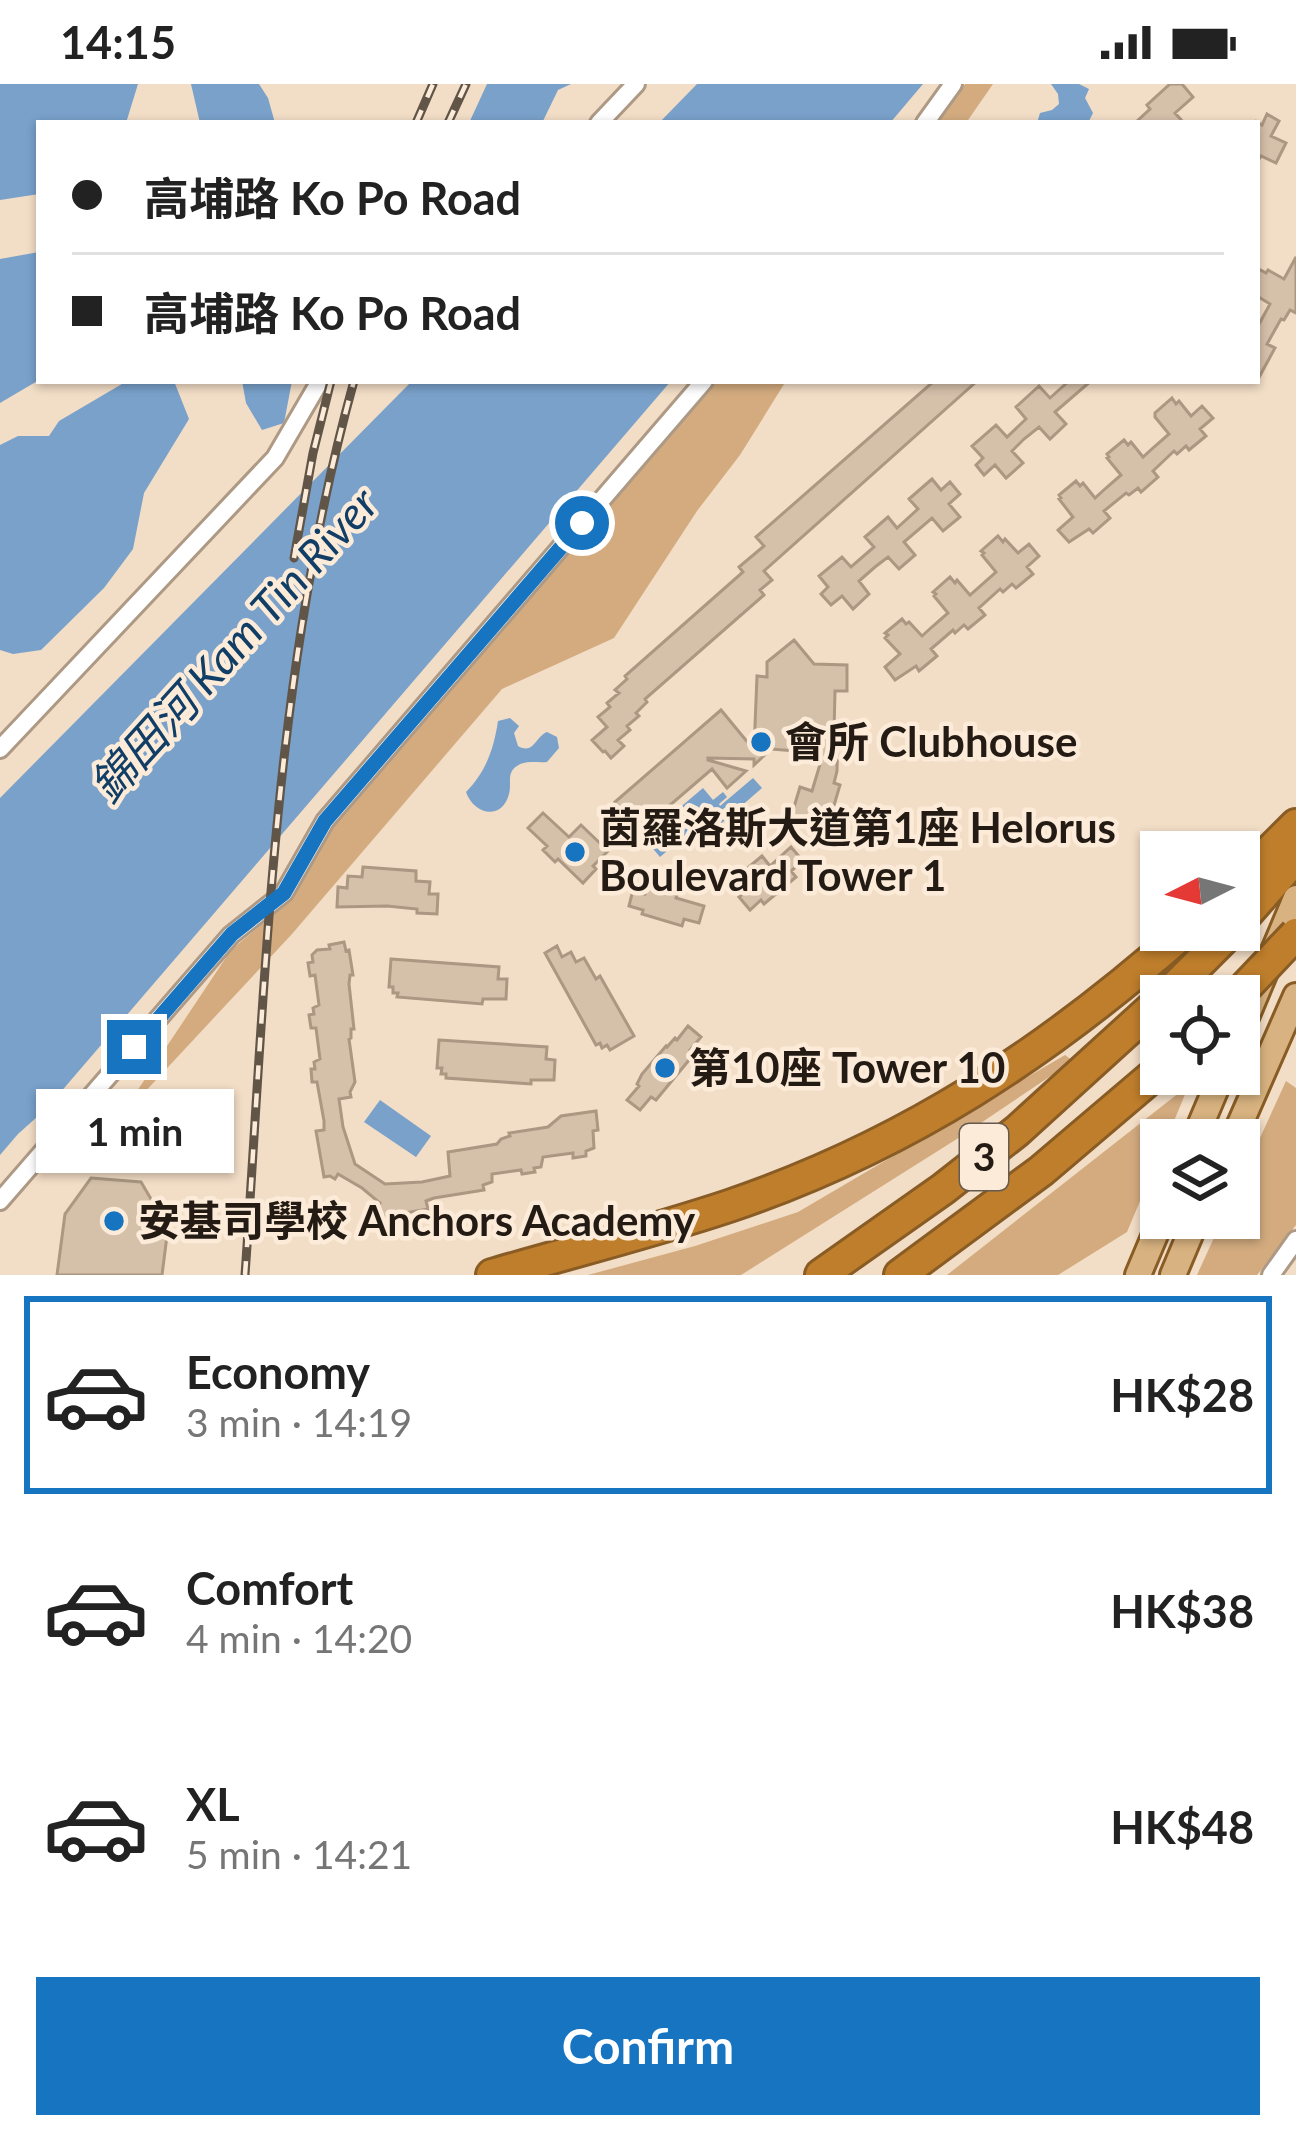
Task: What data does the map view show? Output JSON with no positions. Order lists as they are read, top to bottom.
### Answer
{
  "streets": {
    "highway": ["3"]
  },
  "water": ["錦田河 Kam Tin River"],
  "places": [
    "會所 Clubhouse",
    "茵羅洛斯大道第1座 Helorus Boulevard Tower 1",
    "第10座 Tower 10",
    "安基司學校 Anchors Academy"
  ],
  "north": "left",
  "page": {
    "status": "14:15",
    "banner": ["高埔路 Ko Po Road", "高埔路 Ko Po Road"],
    "bubble": "1 min",
    "list": [
      {
        "name": "Economy",
        "note": "3 min · 14:19",
        "value": "HK$28"
      },
      {
        "name": "Comfort",
        "note": "4 min · 14:20",
        "value": "HK$38"
      },
      {
        "name": "XL",
        "note": "5 min · 14:21",
        "value": "HK$48"
      }
    ],
    "buttons": "Confirm"
  }
}
